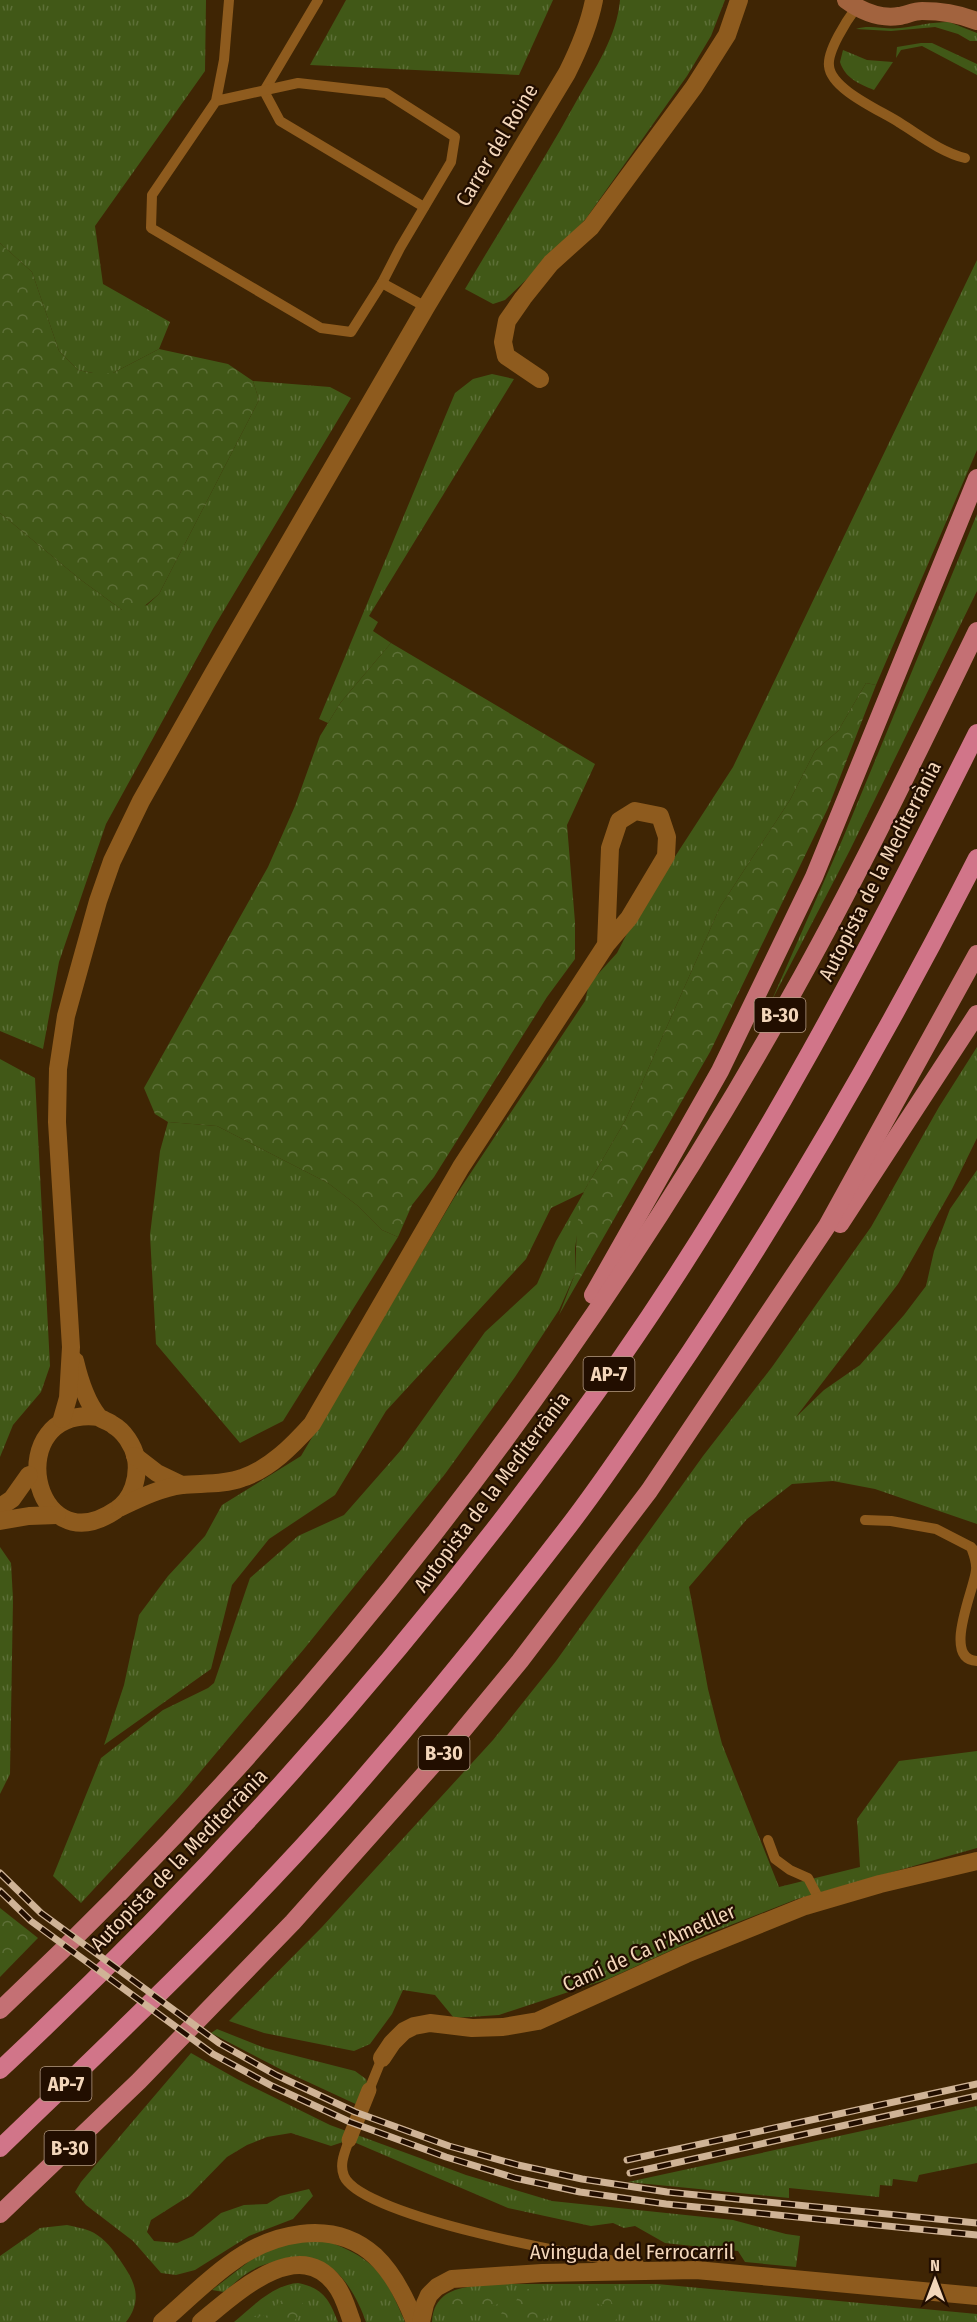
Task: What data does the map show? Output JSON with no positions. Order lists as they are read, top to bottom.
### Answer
{
  "streets": {
    "highway": ["Autopista de la Mediterrània", "B-30", "AP-7"],
    "street": ["Carrer del Roine", "Camí de Ca n'Ametller", "Avinguda del Ferrocarril"]
  },
  "north": "top"
}
